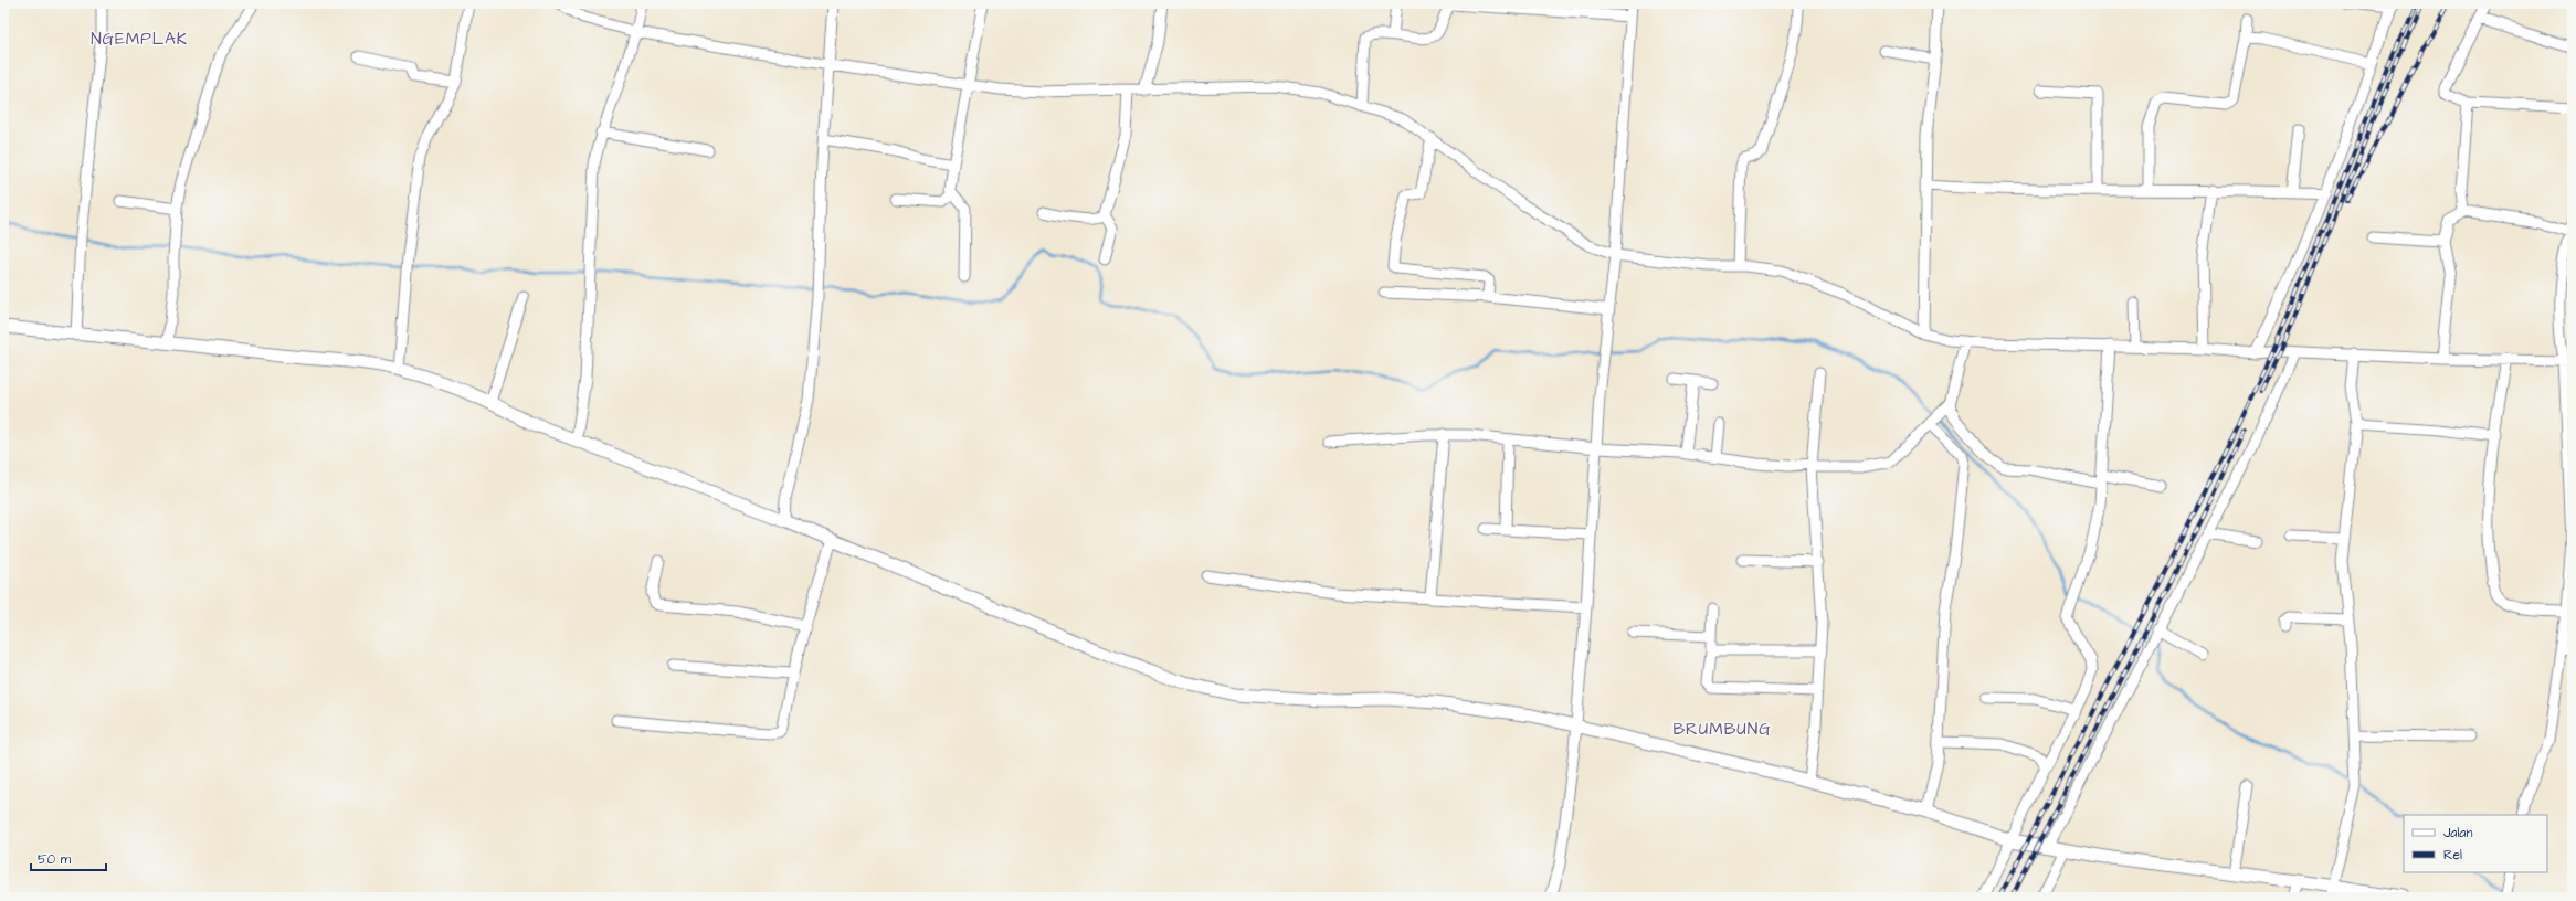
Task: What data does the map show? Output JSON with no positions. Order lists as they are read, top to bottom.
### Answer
{
  "districts": ["NGEMPLAK", "BRUMBUNG"],
  "legend": ["Jalan", "Rel"],
  "scale_bar": "50 m"
}
